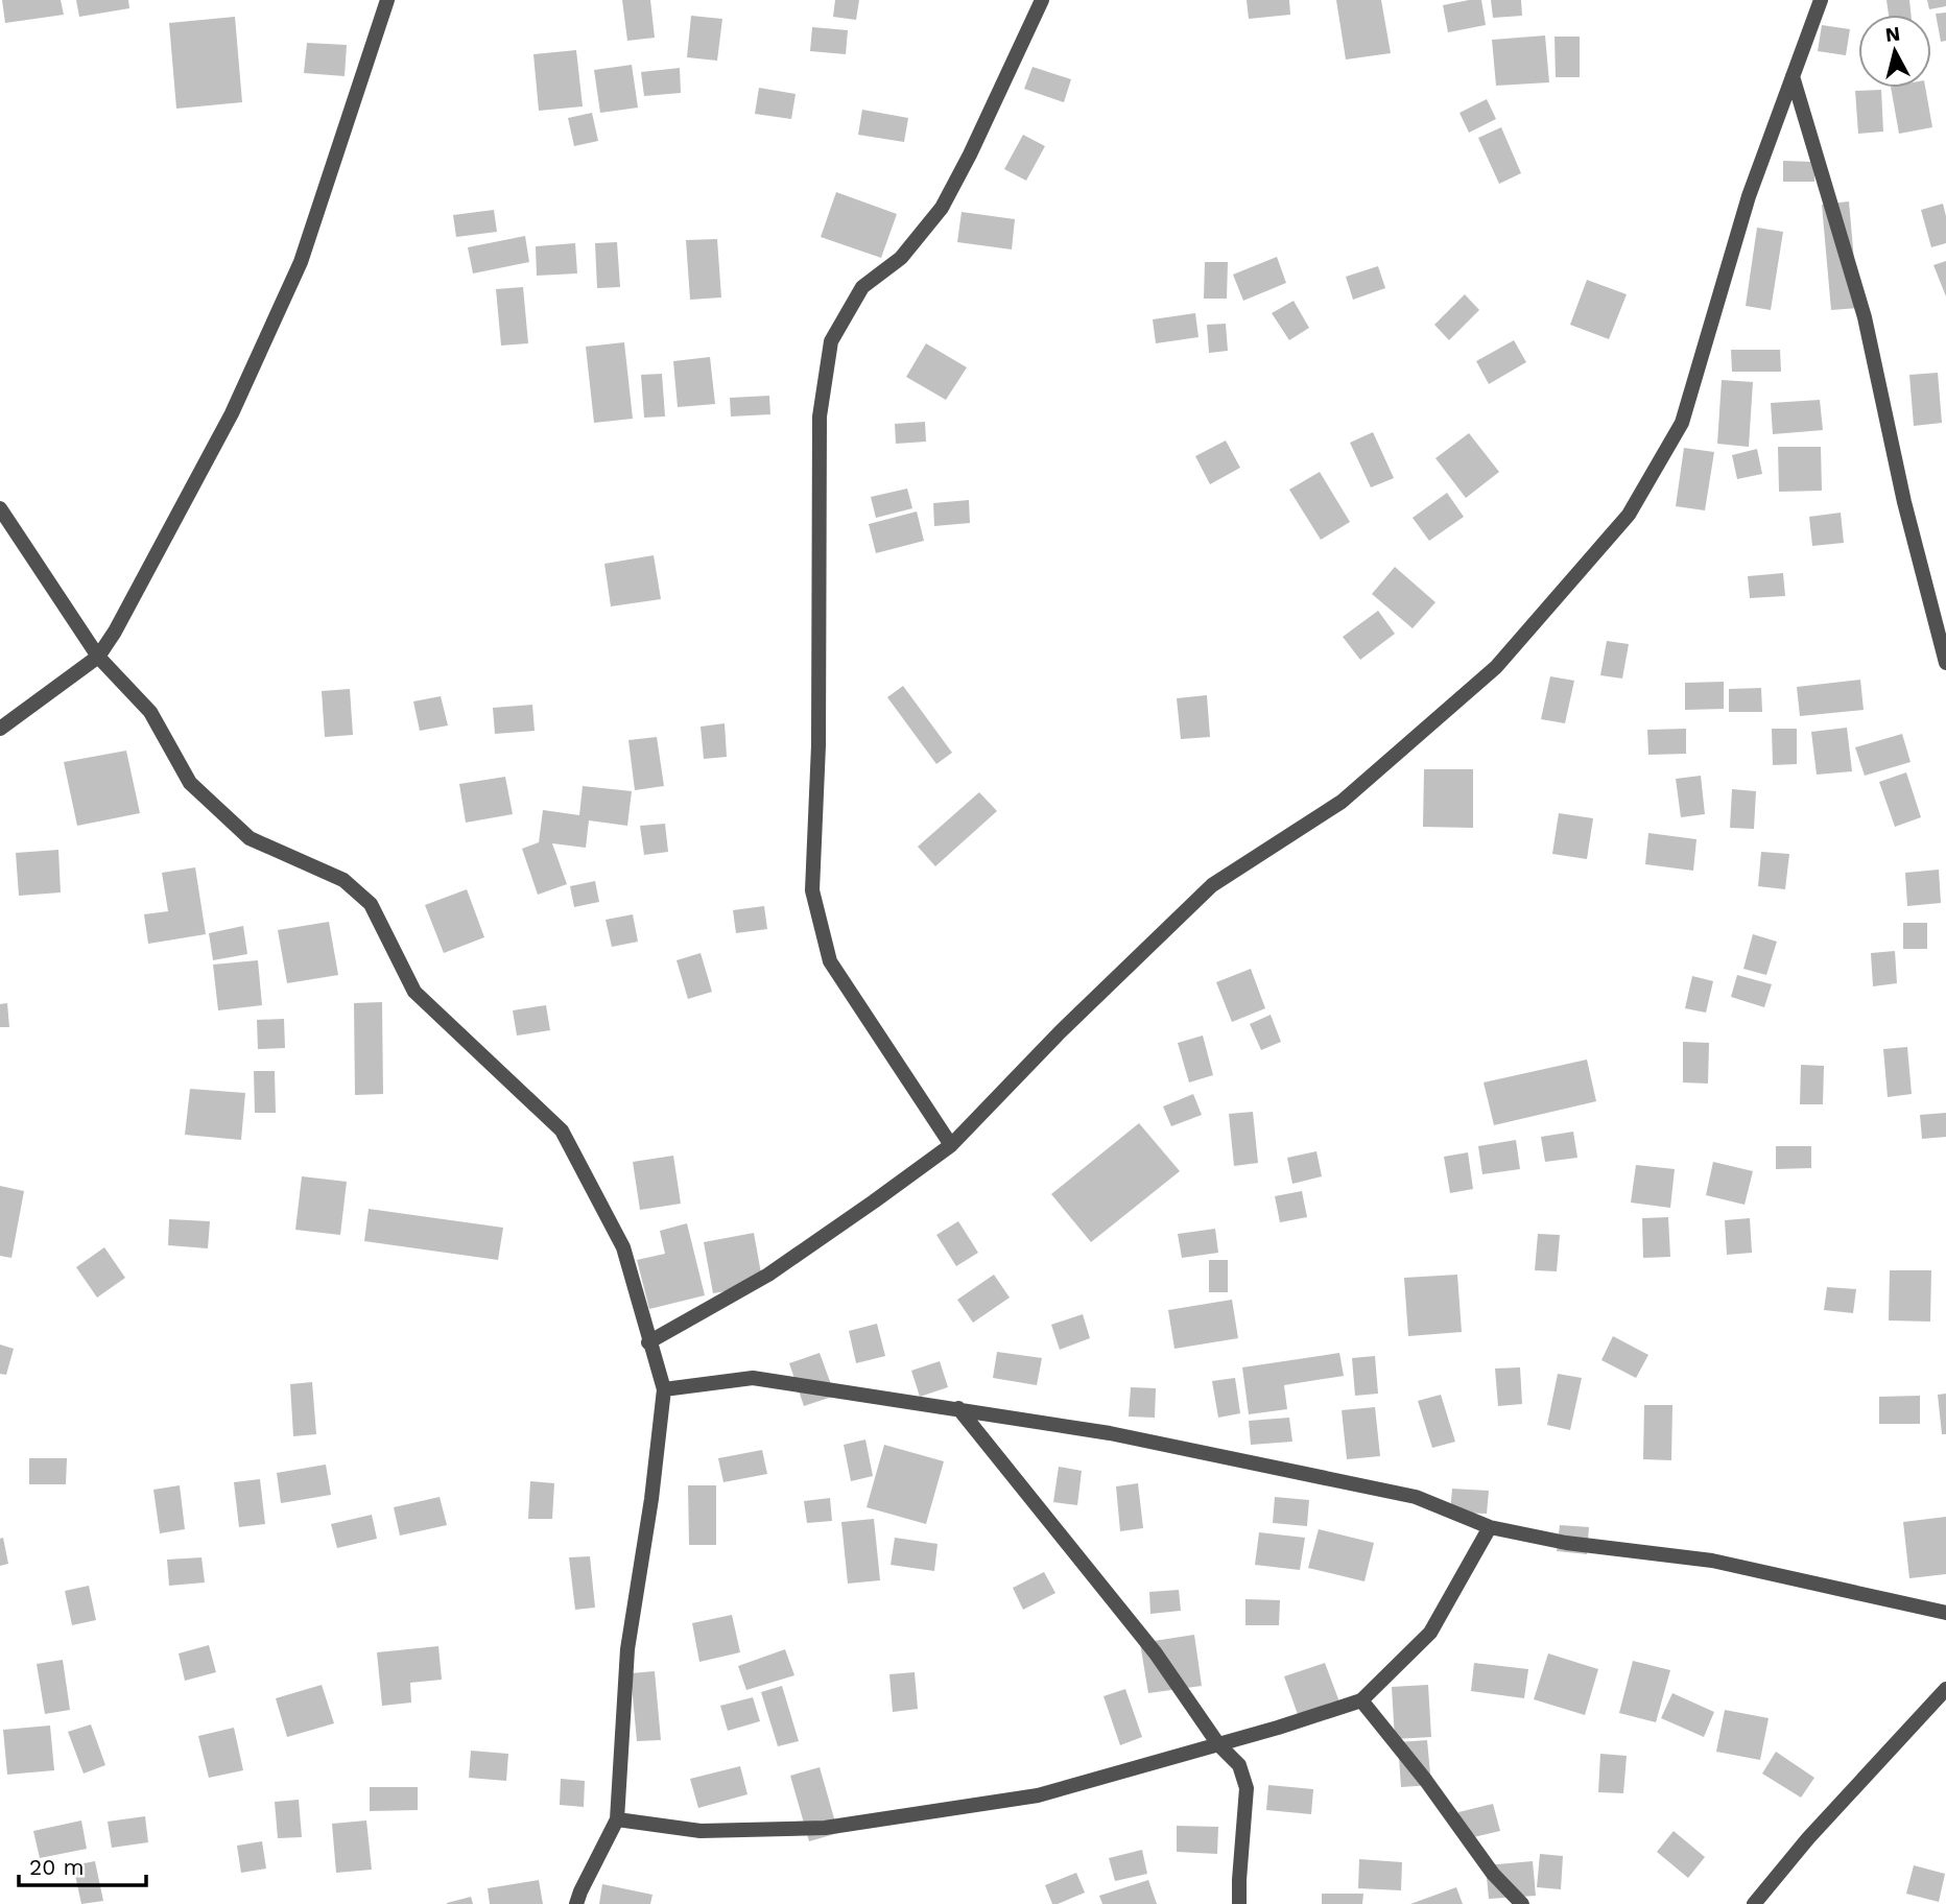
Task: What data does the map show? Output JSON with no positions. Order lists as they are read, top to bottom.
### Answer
{
  "scale_bar": "20 m",
  "north": "top"
}
